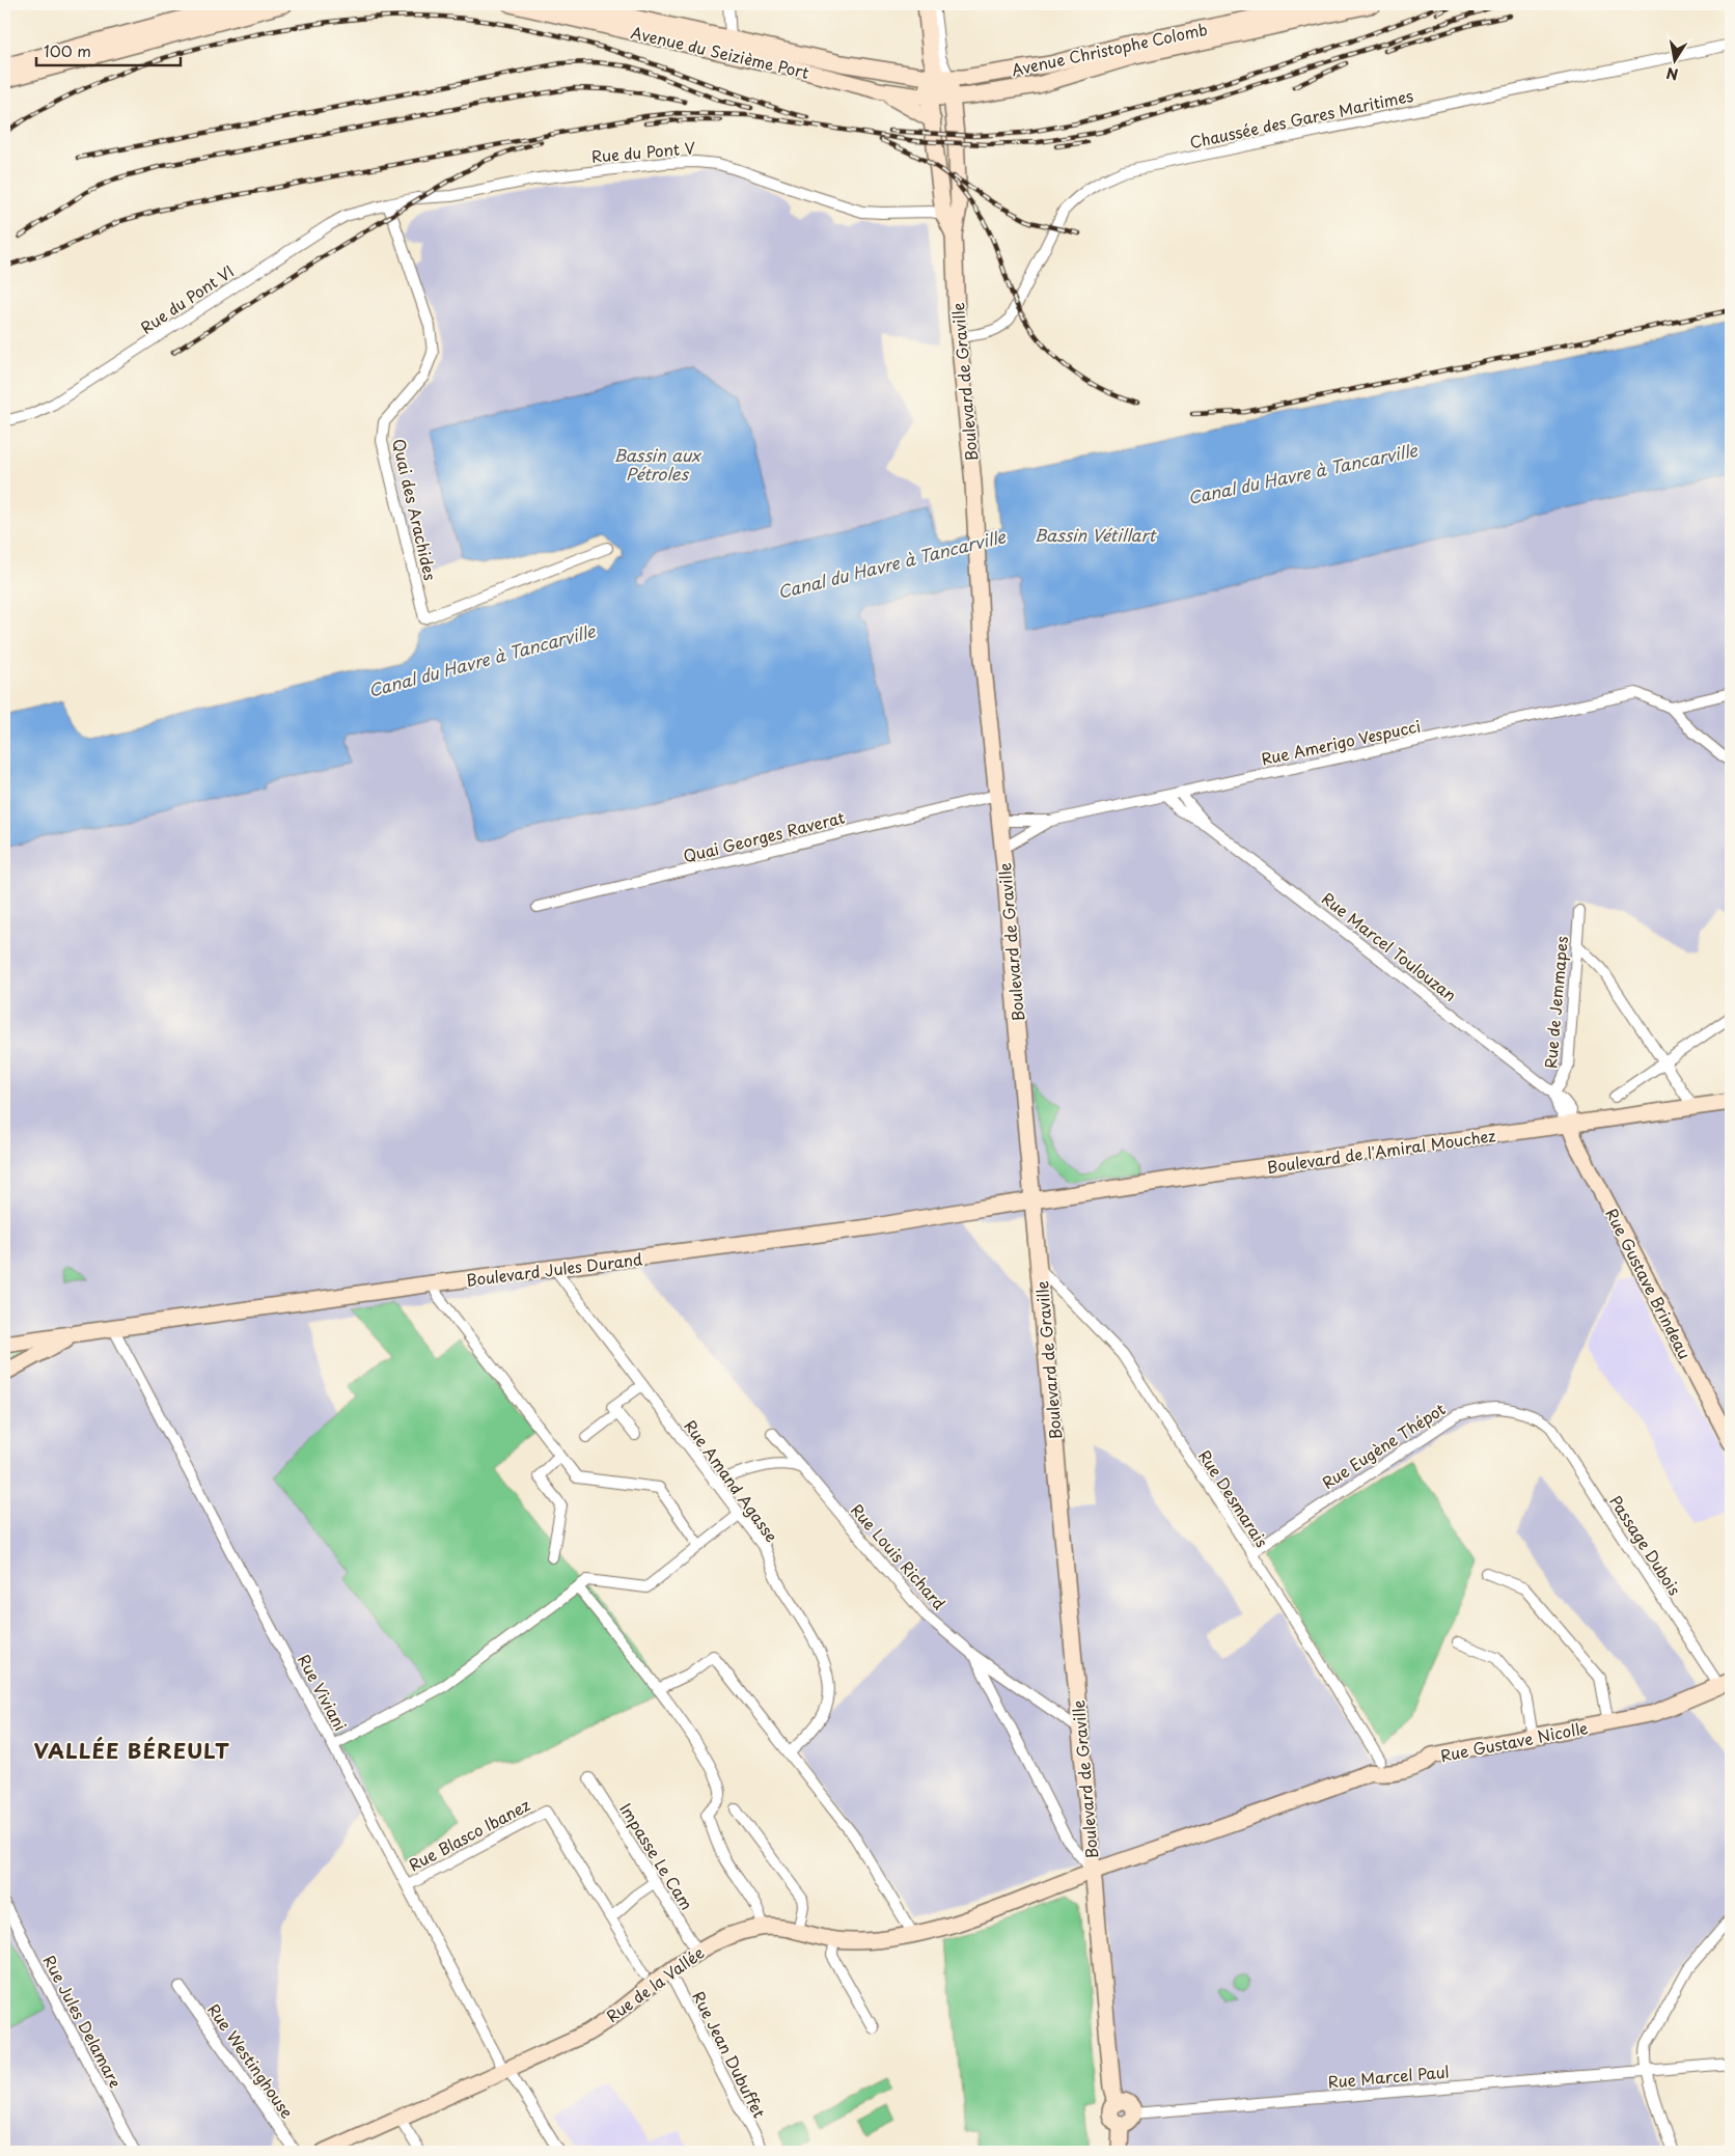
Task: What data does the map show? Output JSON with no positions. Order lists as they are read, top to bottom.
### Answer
{
  "streets": {
    "street": [
      "Avenue Christophe Colomb",
      "Avenue du Seizième Port",
      "Chaussée des Gares Maritimes",
      "Rue du Pont V",
      "Rue du Pont VI",
      "Boulevard de Graville",
      "Quai des Arachides",
      "Rue Amerigo Vespucci",
      "Quai Georges Raverat",
      "Rue Marcel Toulouzan",
      "Rue de Jemmapes",
      "Boulevard de l'Amiral Mouchez",
      "Boulevard Jules Durand",
      "Rue Gustave Brindeau",
      "Rue Eugène Thépot",
      "Rue Amand Agasse",
      "Rue Desmarais",
      "Passage Dubois",
      "Rue Louis Richard",
      "Rue Viviani",
      "Rue Gustave Nicolle",
      "Rue Blasco Ibanez",
      "Impasse Le Cam",
      "Rue de la Vallée",
      "Rue Jules Delamare",
      "Rue Jean Dubuffet",
      "Rue Westinghouse",
      "Rue Marcel Paul"
    ]
  },
  "crossings": [
    ["Avenue Christophe Colomb", "Avenue du Seizième Port"],
    ["Avenue Christophe Colomb", "Boulevard de Graville"],
    ["Avenue du Seizième Port", "Boulevard de Graville"],
    ["Chaussée des Gares Maritimes", "Boulevard de Graville"],
    ["Rue du Pont V", "Rue du Pont VI"],
    ["Rue du Pont V", "Boulevard de Graville"],
    ["Rue du Pont V", "Quai des Arachides"],
    ["Rue du Pont VI", "Quai des Arachides"],
    ["Boulevard de Graville", "Rue Amerigo Vespucci"],
    ["Boulevard de Graville", "Quai Georges Raverat"],
    ["Boulevard de Graville", "Boulevard de l'Amiral Mouchez"],
    ["Boulevard de Graville", "Boulevard Jules Durand"],
    ["Boulevard de Graville", "Rue Desmarais"],
    ["Boulevard de Graville", "Rue Louis Richard"],
    ["Boulevard de Graville", "Rue Gustave Nicolle"],
    ["Boulevard de Graville", "Rue de la Vallée"],
    ["Boulevard de Graville", "Rue Marcel Paul"],
    ["Rue Amerigo Vespucci", "Rue Marcel Toulouzan"],
    ["Rue Marcel Toulouzan", "Rue de Jemmapes"],
    ["Rue Marcel Toulouzan", "Boulevard de l'Amiral Mouchez"],
    ["Rue Marcel Toulouzan", "Rue Gustave Brindeau"],
    ["Boulevard de l'Amiral Mouchez", "Boulevard Jules Durand"],
    ["Boulevard de l'Amiral Mouchez", "Rue Gustave Brindeau"],
    ["Boulevard Jules Durand", "Rue Amand Agasse"],
    ["Boulevard Jules Durand", "Rue Viviani"],
    ["Rue Eugène Thépot", "Rue Desmarais"],
    ["Rue Eugène Thépot", "Passage Dubois"],
    ["Rue Desmarais", "Rue Gustave Nicolle"],
    ["Passage Dubois", "Rue Gustave Nicolle"],
    ["Rue Viviani", "Rue Blasco Ibanez"],
    ["Rue Viviani", "Rue de la Vallée"],
    ["Rue Gustave Nicolle", "Rue de la Vallée"],
    ["Impasse Le Cam", "Rue de la Vallée"],
    ["Rue de la Vallée", "Rue Jean Dubuffet"]
  ],
  "districts": ["VALLÉE BÉREULT"],
  "water": ["Bassin aux Pétroles", "Canal du Havre à Tancarville", "Bassin Vétillart"],
  "scale_bar": "100 m",
  "north": "bottom"
}
